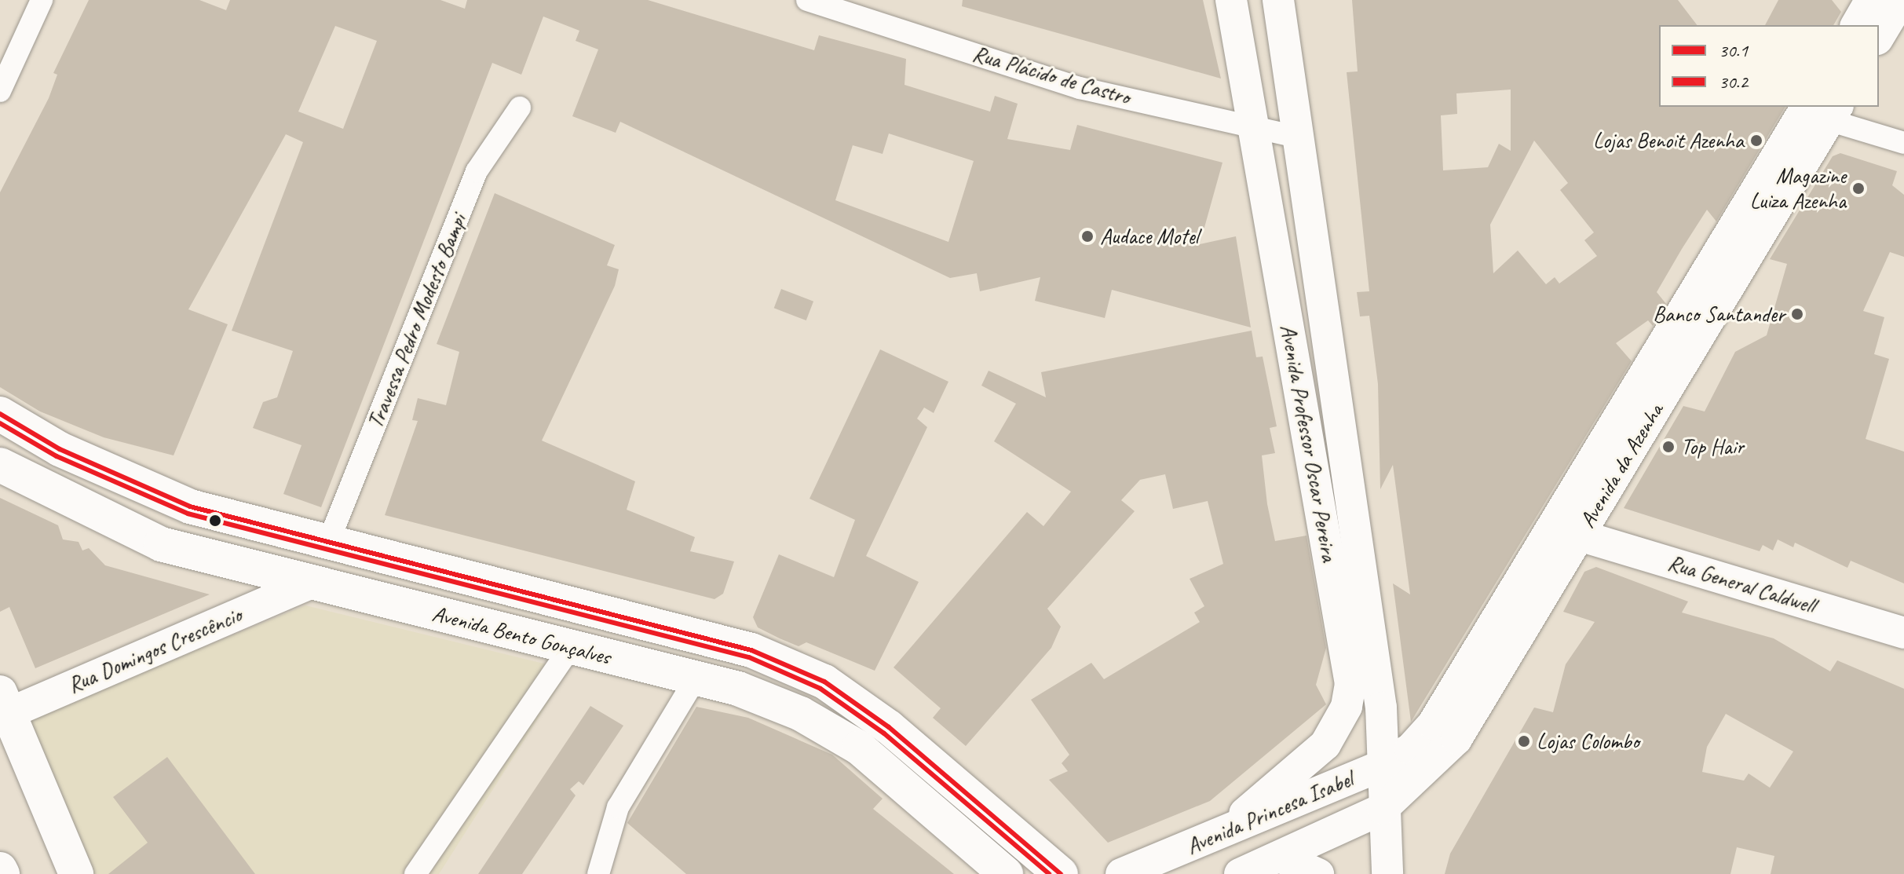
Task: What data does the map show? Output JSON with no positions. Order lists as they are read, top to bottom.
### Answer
{
  "streets": {
    "main road": [
      "Avenida Professor Oscar Pereira",
      "Avenida da Azenha",
      "Rua General Caldwell",
      "Avenida Bento Gonçalves",
      "Rua Domingos Crescêncio",
      "Avenida Princesa Isabel"
    ],
    "street": ["Rua Plácido de Castro", "Travessa Pedro Modesto Bampi"]
  },
  "crossings": [
    ["Rua Plácido de Castro", "Avenida Professor Oscar Pereira"],
    ["Travessa Pedro Modesto Bampi", "Avenida Bento Gonçalves"],
    ["Avenida Professor Oscar Pereira", "Avenida da Azenha"],
    ["Avenida Professor Oscar Pereira", "Avenida Princesa Isabel"],
    ["Avenida da Azenha", "Rua General Caldwell"],
    ["Avenida da Azenha", "Avenida Princesa Isabel"],
    ["Avenida Bento Gonçalves", "Rua Domingos Crescêncio"]
  ],
  "places": [
    "Lojas Benoit Azenha",
    "Magazine Luiza Azenha",
    "Audace Motel",
    "Banco Santander",
    "Top Hair",
    "Lojas Colombo"
  ],
  "lines": ["transit line 30.1", "transit line 30.2"],
  "legend": ["30.1", "30.2"]
}
